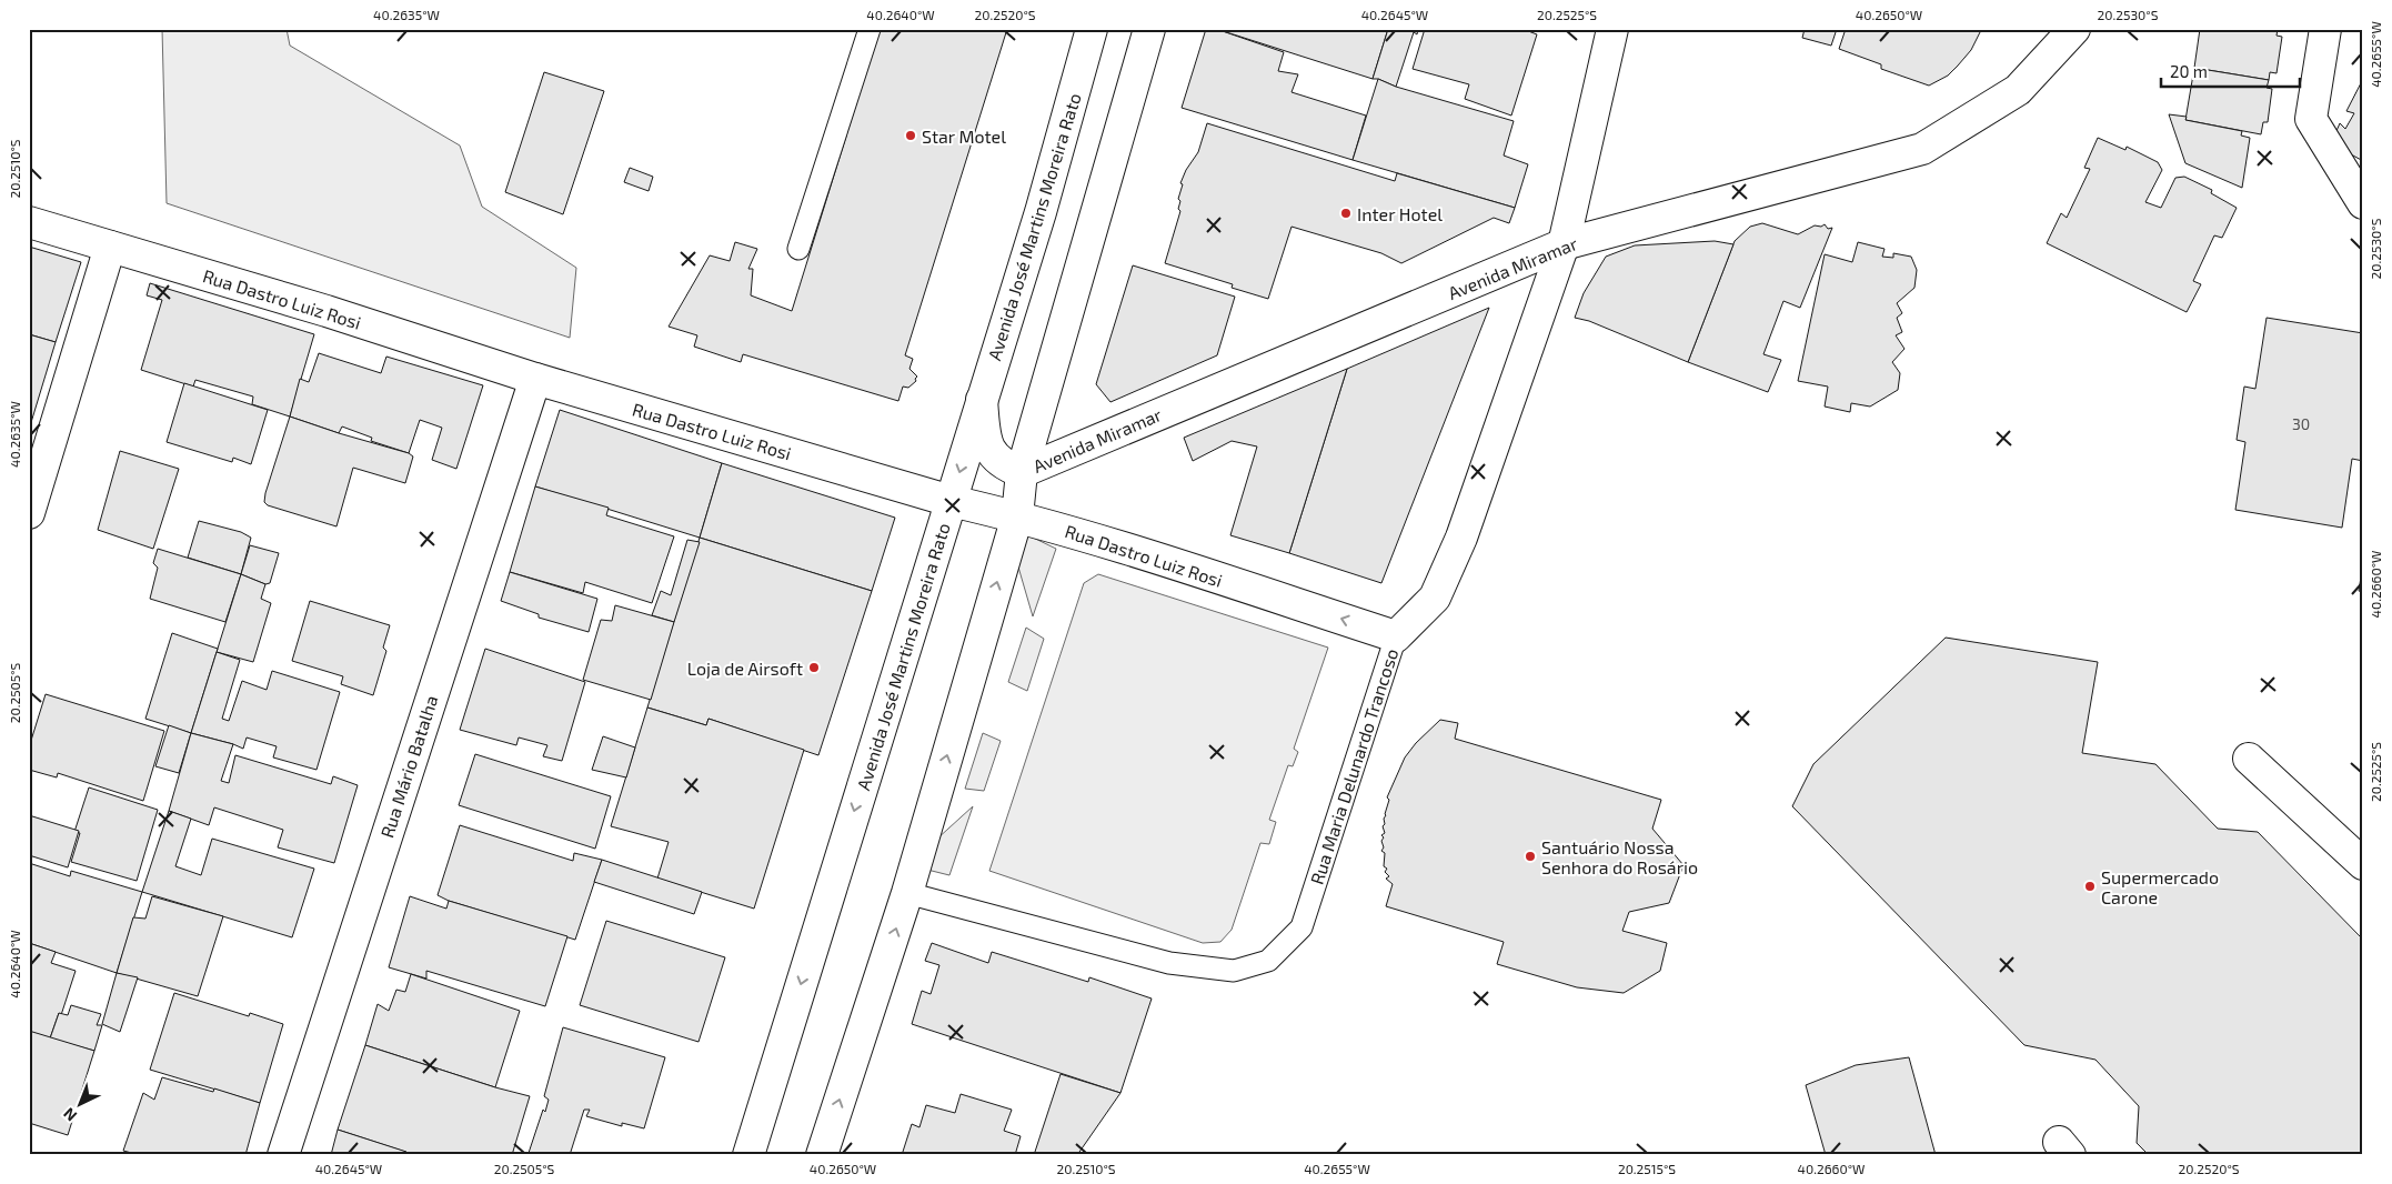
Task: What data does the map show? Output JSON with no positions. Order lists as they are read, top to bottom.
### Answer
{
  "streets": {
    "street": [
      "Avenida José Martins Moreira Rato",
      "Avenida Miramar",
      "Rua Dastro Luiz Rosi",
      "Rua Mário Batalha",
      "Rua Maria Delunardo Trancoso"
    ]
  },
  "crossings": [
    ["Avenida José Martins Moreira Rato", "Avenida Miramar"],
    ["Avenida José Martins Moreira Rato", "Rua Dastro Luiz Rosi"],
    ["Avenida Miramar", "Rua Maria Delunardo Trancoso"],
    ["Rua Dastro Luiz Rosi", "Rua Mário Batalha"],
    ["Rua Dastro Luiz Rosi", "Rua Maria Delunardo Trancoso"]
  ],
  "places": [
    "Star Motel",
    "Inter Hotel",
    "Loja de Airsoft",
    "Santuário Nossa Senhora do Rosário",
    "Supermercado Carone"
  ],
  "house_numbers": ["30"],
  "scale_bar": "20 m",
  "north": "bottom left",
  "coordinates": [
    "40.2635°W",
    "40.2640°W",
    "20.2520°S",
    "40.2645°W",
    "20.2525°S",
    "40.2650°W",
    "20.2530°S",
    "40.2655°W",
    "20.2510°S",
    "40.2660°W",
    "20.2505°S",
    "20.2515°S"
  ]
}
